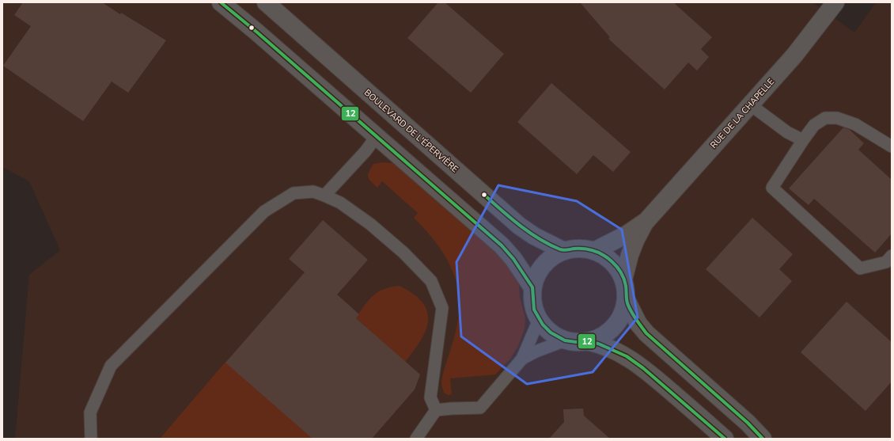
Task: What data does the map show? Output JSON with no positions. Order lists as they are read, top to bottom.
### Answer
{
  "streets": {
    "street": ["RUE DE LA CHAPELLE", "BOULEVARD DE L'ÉPERVIÈRE"]
  },
  "crossings": [
    ["RUE DE LA CHAPELLE", "BOULEVARD DE L'ÉPERVIÈRE"]
  ],
  "lines": ["transit line 12"]
}
